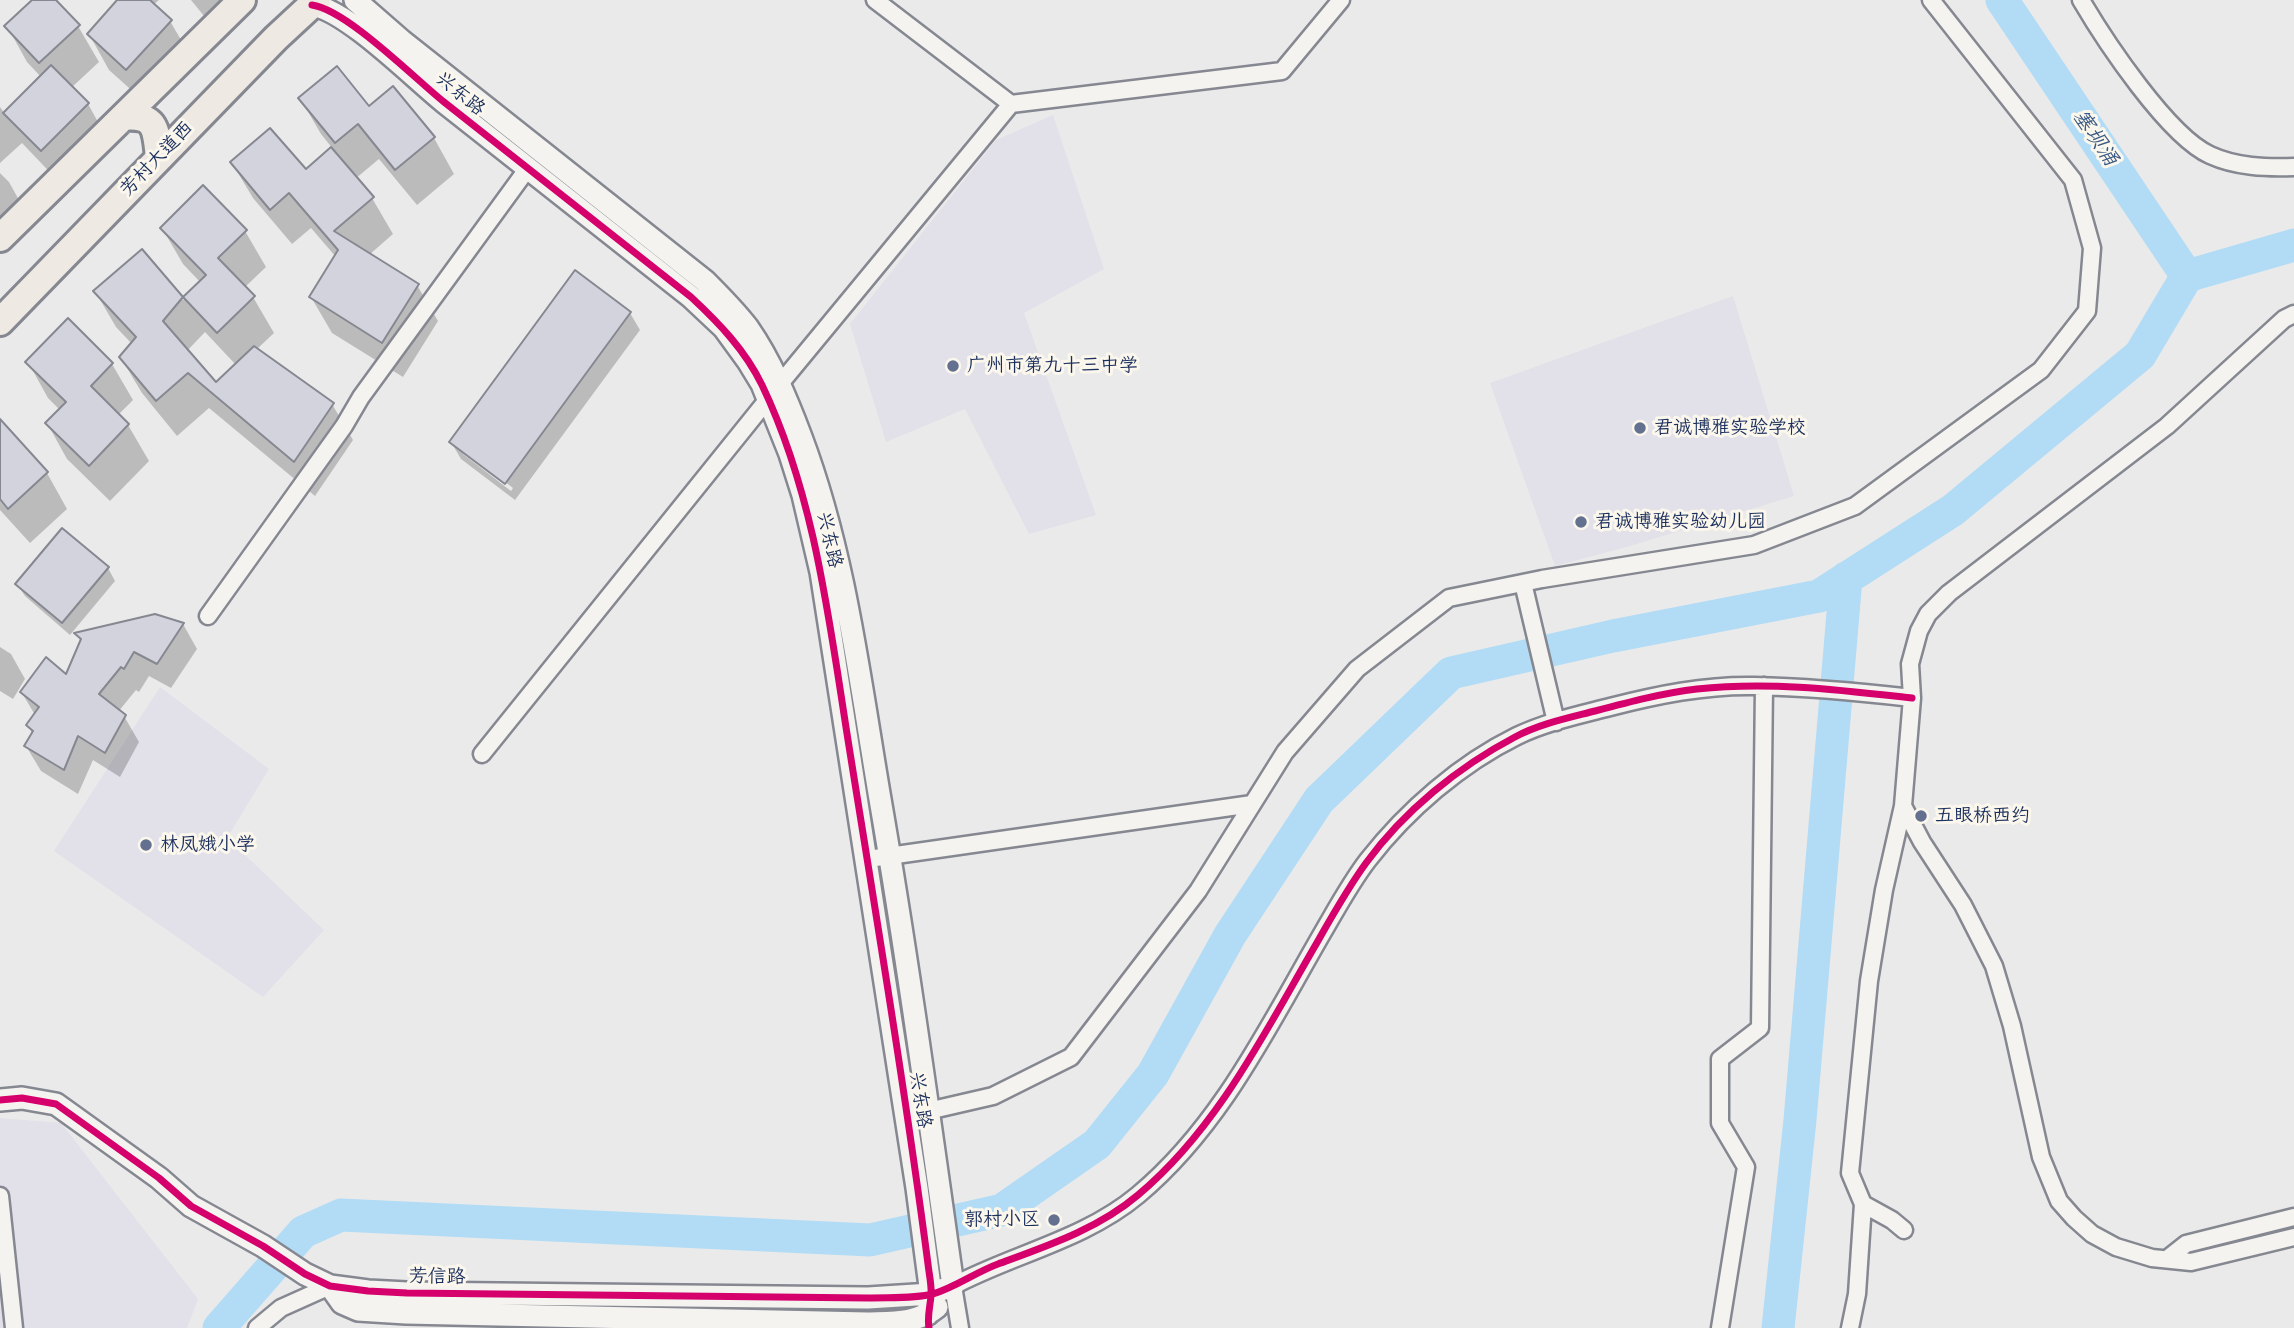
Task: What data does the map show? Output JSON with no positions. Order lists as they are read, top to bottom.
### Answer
{
  "streets": {
    "highway": ["芳村大道西"],
    "street": ["兴东路", "芳信路"]
  },
  "crossings": [
    ["兴东路", "芳村大道西"],
    ["兴东路", "芳信路"]
  ],
  "water": ["塞坝涌"],
  "places": [
    "广州市第九十三中学",
    "君诚博雅实验学校",
    "君诚博雅实验幼儿园",
    "五眼桥西约",
    "林凤娥小学",
    "郭村小区"
  ]
}
